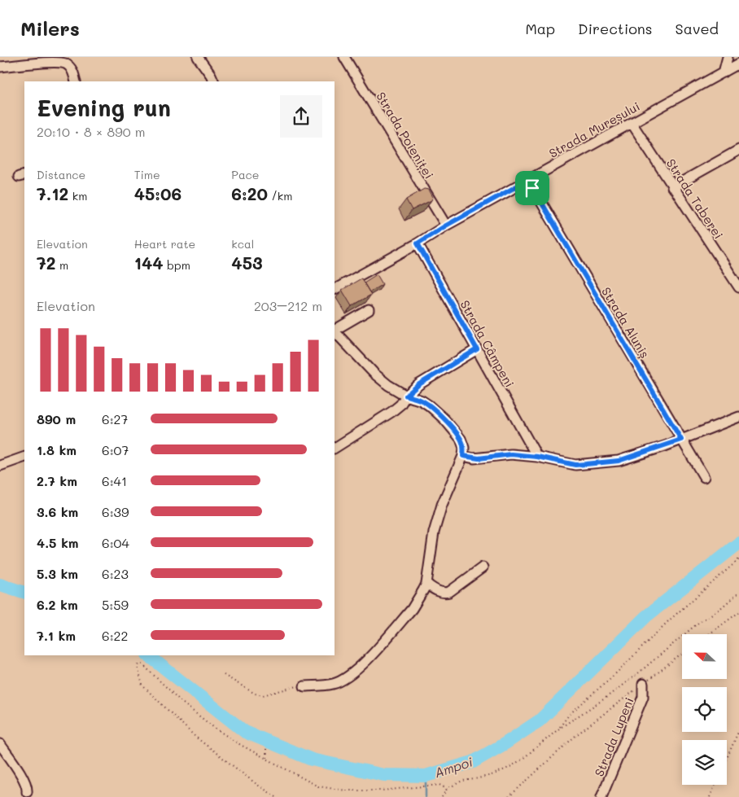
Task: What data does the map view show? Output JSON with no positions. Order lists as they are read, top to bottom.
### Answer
{
  "streets": {
    "street": [
      "Strada Mureșului",
      "Strada Poieniței",
      "Strada Taberei",
      "Strada Aluniș",
      "Strada Câmpeni",
      "Strada Lupeni"
    ]
  },
  "crossings": [
    ["Strada Mureșului", "Strada Poieniței"],
    ["Strada Mureșului", "Strada Taberei"],
    ["Strada Mureșului", "Strada Aluniș"],
    ["Strada Mureșului", "Strada Câmpeni"]
  ],
  "water": ["Ampoi"],
  "north": "left",
  "page": {
    "header": "Milers",
    "nav": ["Map", "Directions", "Saved"],
    "heading": ["Evening run", "20:10 · 8 × 890 m"],
    "stats": [
      ["Distance", "7.12 km"],
      ["Time", "45:06"],
      ["Pace", "6:20 /km"],
      ["Elevation", "72 m"],
      ["Heart rate", "144 bpm"],
      ["kcal", "453"]
    ],
    "chart": ["Elevation", "203–212 m"],
    "list": [
      {
        "name": "890 m",
        "note": "6:27"
      },
      {
        "name": "1.8 km",
        "note": "6:07"
      },
      {
        "name": "2.7 km",
        "note": "6:41"
      },
      {
        "name": "3.6 km",
        "note": "6:39"
      },
      {
        "name": "4.5 km",
        "note": "6:04"
      },
      {
        "name": "5.3 km",
        "note": "6:23"
      },
      {
        "name": "6.2 km",
        "note": "5:59"
      },
      {
        "name": "7.1 km",
        "note": "6:22"
      }
    ]
  }
}
